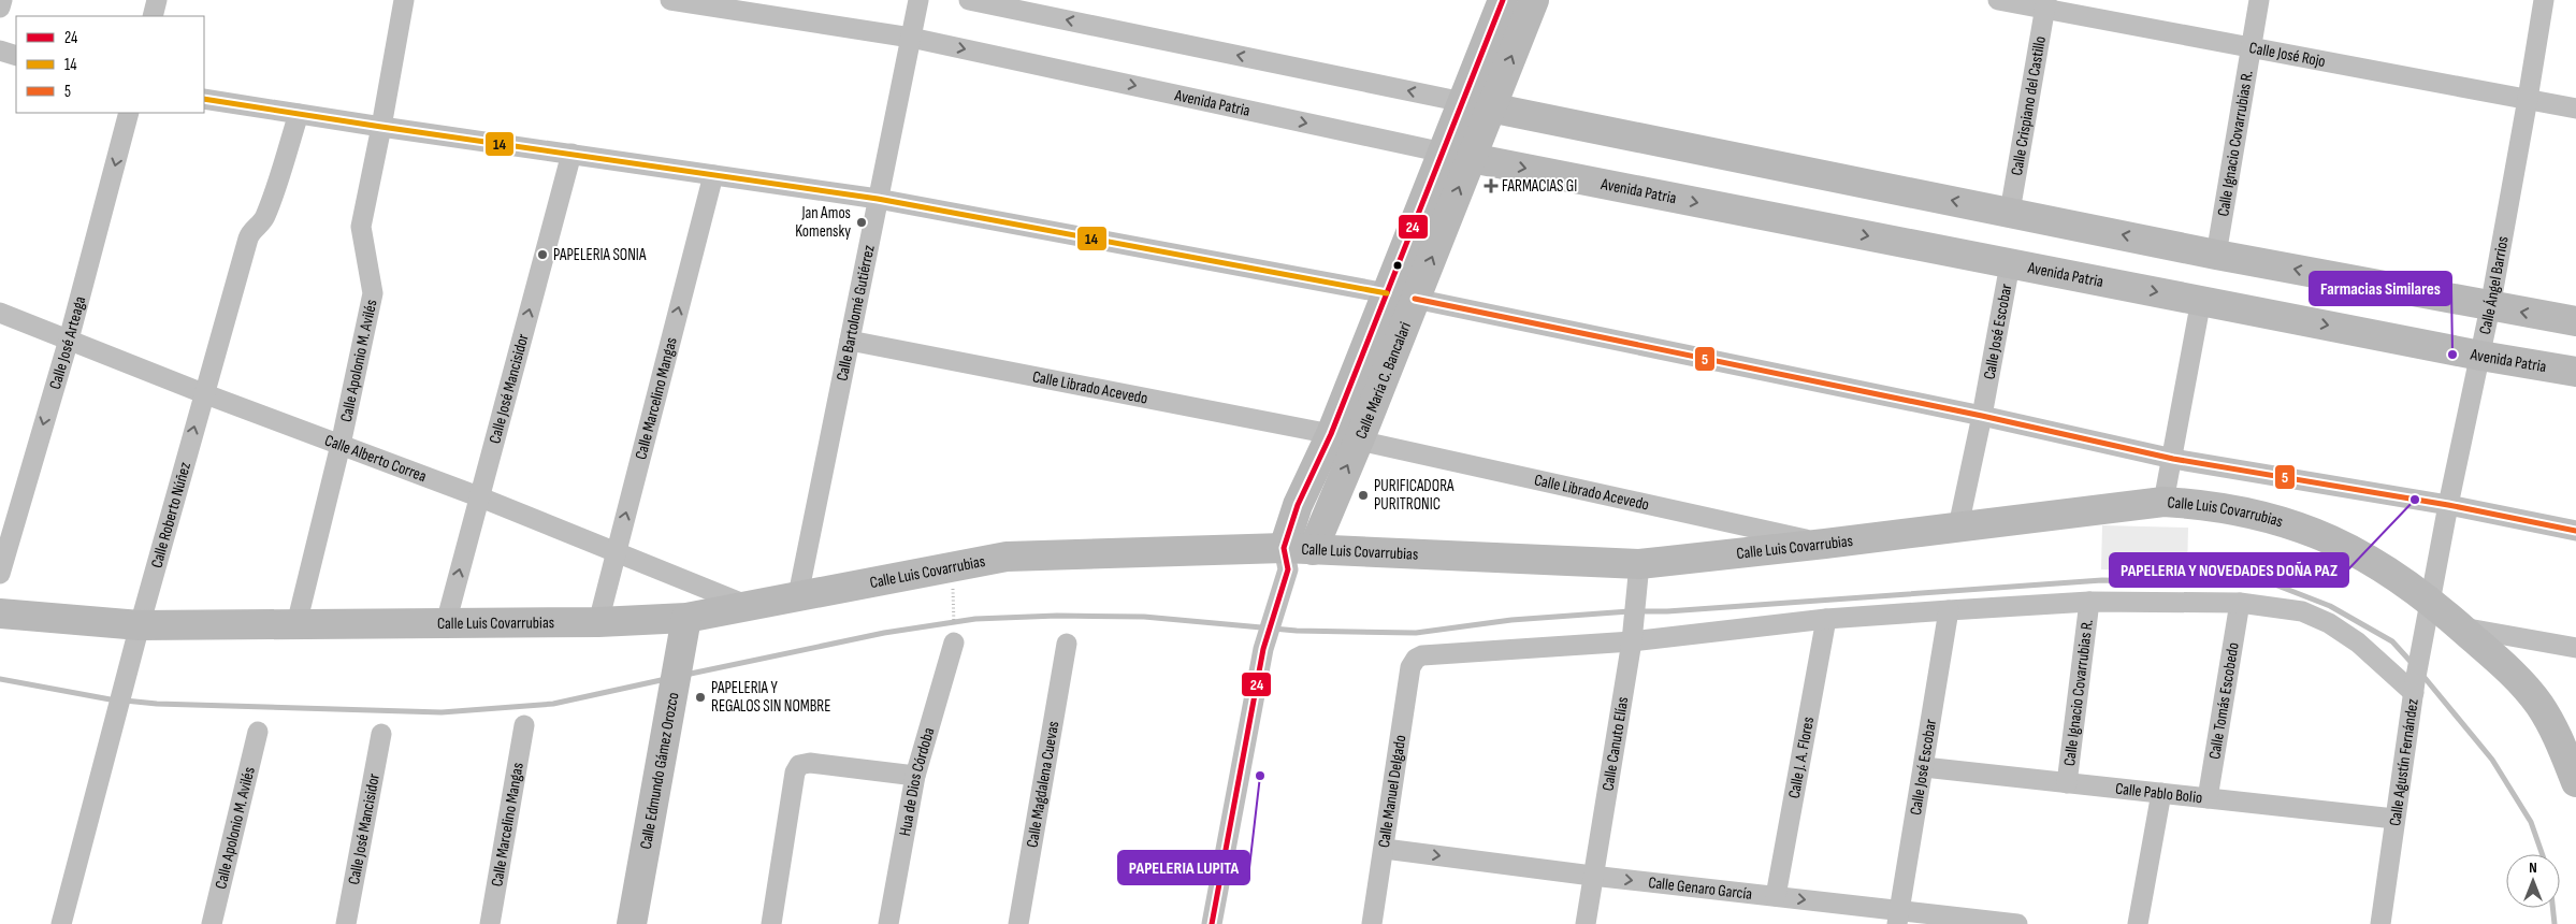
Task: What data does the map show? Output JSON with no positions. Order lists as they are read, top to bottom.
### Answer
{
  "streets": {
    "street": [
      "Calle José Rojo",
      "Avenida Patria",
      "Calle Crispiano del Castillo",
      "Calle Ignacio Covarrubias R.",
      "Calle Ángel Barrios",
      "Calle Bartolomé Gutiérrez",
      "Calle José Escobar",
      "Calle José Arteaga",
      "Calle Apolonio M. Avilés",
      "Calle María C. Bancalari",
      "Calle Librado Acevedo",
      "Calle José Mancisidor",
      "Calle Marcelino Mangas",
      "Calle Alberto Correa",
      "Calle Luis Covarrubias",
      "Calle Roberto Núñez",
      "Calle Tomás Escobedo",
      "Calle Canuto Elías",
      "Calle J. A. Flores",
      "Calle Agustín Fernández",
      "Calle Edmundo Gámez Orozco",
      "Hua de Dios Córdoba",
      "Calle Magdalena Cuevas",
      "Calle Manuel Delgado",
      "Calle Pablo Bolio",
      "Calle Genaro García"
    ]
  },
  "crossings": [
    ["Calle José Rojo", "Calle Crispiano del Castillo"],
    ["Calle José Rojo", "Calle Ignacio Covarrubias R."],
    ["Calle José Rojo", "Calle Ángel Barrios"],
    ["Avenida Patria", "Calle Ángel Barrios"],
    ["Avenida Patria", "Calle Bartolomé Gutiérrez"],
    ["Avenida Patria", "Calle José Escobar"],
    ["Avenida Patria", "Calle María C. Bancalari"],
    ["Calle Ignacio Covarrubias R.", "Calle Pablo Bolio"],
    ["Calle Ángel Barrios", "Calle Luis Covarrubias"],
    ["Calle Ángel Barrios", "Calle Agustín Fernández"],
    ["Calle Bartolomé Gutiérrez", "Calle Librado Acevedo"],
    ["Calle Bartolomé Gutiérrez", "Calle Luis Covarrubias"],
    ["Calle José Escobar", "Calle Luis Covarrubias"],
    ["Calle José Escobar", "Calle Pablo Bolio"],
    ["Calle José Escobar", "Calle Genaro García"],
    ["Calle José Arteaga", "Calle Alberto Correa"],
    ["Calle Apolonio M. Avilés", "Calle Alberto Correa"],
    ["Calle Apolonio M. Avilés", "Calle Luis Covarrubias"],
    ["Calle María C. Bancalari", "Calle Librado Acevedo"],
    ["Calle María C. Bancalari", "Calle Luis Covarrubias"],
    ["Calle Librado Acevedo", "Calle Luis Covarrubias"],
    ["Calle José Mancisidor", "Calle Alberto Correa"],
    ["Calle José Mancisidor", "Calle Luis Covarrubias"],
    ["Calle Marcelino Mangas", "Calle Alberto Correa"],
    ["Calle Marcelino Mangas", "Calle Luis Covarrubias"],
    ["Calle Alberto Correa", "Calle Luis Covarrubias"],
    ["Calle Alberto Correa", "Calle Roberto Núñez"],
    ["Calle Luis Covarrubias", "Calle Roberto Núñez"],
    ["Calle Luis Covarrubias", "Calle Canuto Elías"],
    ["Calle Luis Covarrubias", "Calle Agustín Fernández"],
    ["Calle Luis Covarrubias", "Calle Edmundo Gámez Orozco"],
    ["Calle Tomás Escobedo", "Calle Pablo Bolio"],
    ["Calle Canuto Elías", "Calle Manuel Delgado"],
    ["Calle Canuto Elías", "Calle Genaro García"],
    ["Calle J. A. Flores", "Calle Genaro García"],
    ["Calle Agustín Fernández", "Calle Pablo Bolio"],
    ["Calle Manuel Delgado", "Calle Genaro García"]
  ],
  "one_way": [
    "Calle José Arteaga",
    "Calle José Mancisidor",
    "Calle Marcelino Mangas",
    "Calle Genaro García"
  ],
  "places": {
    "health": ["FARMACIAS GI"],
    "other": [
      "Jan Amos Komensky",
      "PAPELERIA SONIA",
      "Farmacias Similares",
      "PURIFICADORA PURITRONIC",
      "PAPELERIA Y NOVEDADES DOÑA PAZ",
      "PAPELERIA Y REGALOS SIN NOMBRE",
      "PAPELERIA LUPITA"
    ]
  },
  "lines": ["transit line 24", "transit line 14", "transit line 5"],
  "legend": ["24", "14", "5"],
  "north": "top"
}
